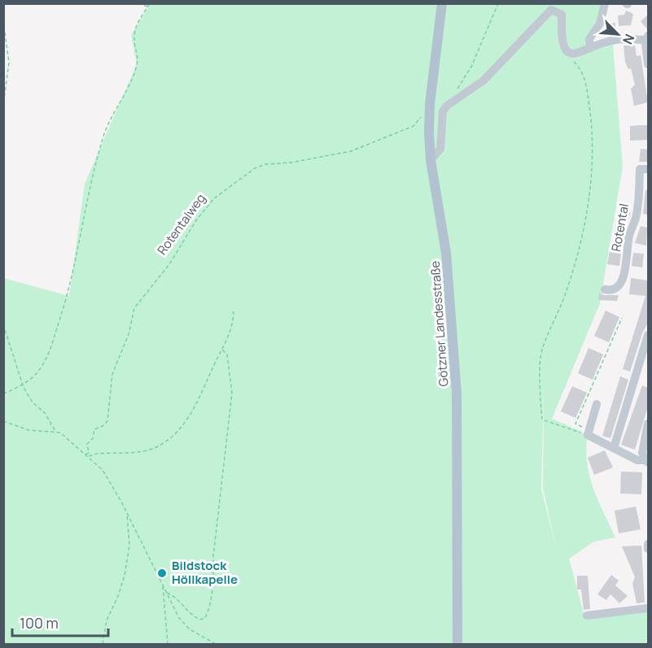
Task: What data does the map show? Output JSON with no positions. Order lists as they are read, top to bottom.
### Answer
{
  "streets": {
    "main road": ["Götzner Landesstraße"],
    "street": ["Rotental"],
    "path": ["Rotentalweg"]
  },
  "places": ["Bildstock Höllkapelle"],
  "scale_bar": "100 m",
  "north": "bottom right"
}
